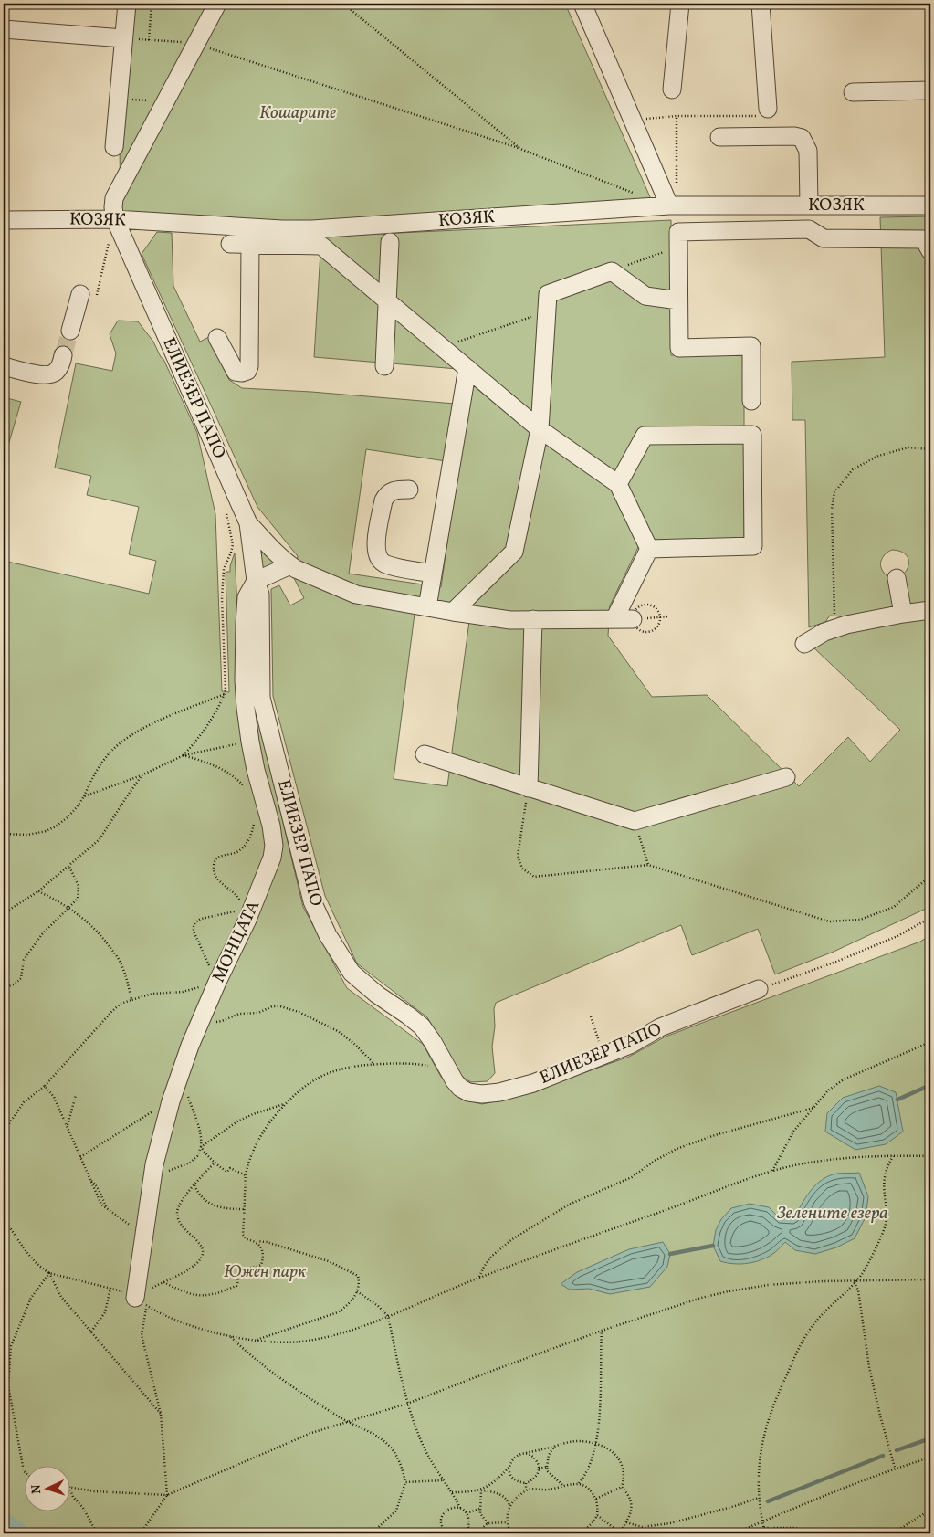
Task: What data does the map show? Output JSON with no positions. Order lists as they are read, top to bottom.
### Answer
{
  "streets": {
    "street": ["КОЗЯК", "ЕЛИЕЗЕР ПАПО", "МОНЦАТА"]
  },
  "crossings": [
    ["КОЗЯК", "ЕЛИЕЗЕР ПАПО"],
    ["ЕЛИЕЗЕР ПАПО", "МОНЦАТА"]
  ],
  "water": ["Зелените езера"],
  "parks": ["Кошарите", "Южен парк"],
  "north": "left"
}
